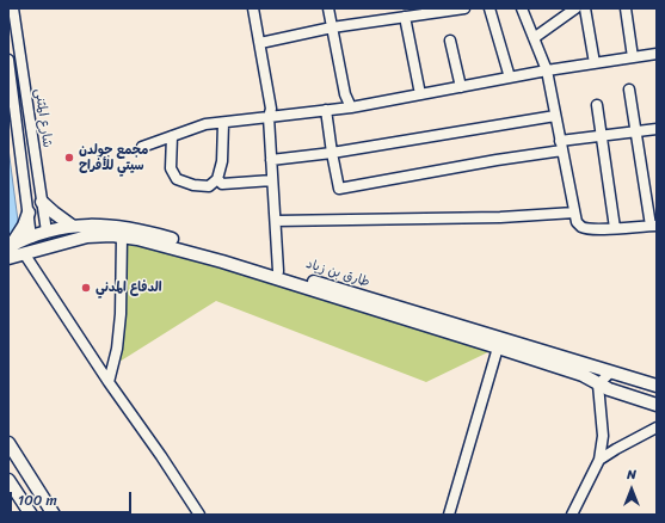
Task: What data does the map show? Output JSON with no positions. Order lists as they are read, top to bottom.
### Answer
{
  "streets": {
    "main road": ["طارق بن زياد"],
    "street": ["شارع المثنى"]
  },
  "crossings": [
    ["شارع المثنى", "طارق بن زياد"]
  ],
  "places": ["مجمع جولدن سيتي للأفراح", "الدفاع المدني"],
  "scale_bar": "100 m",
  "north": "top"
}
